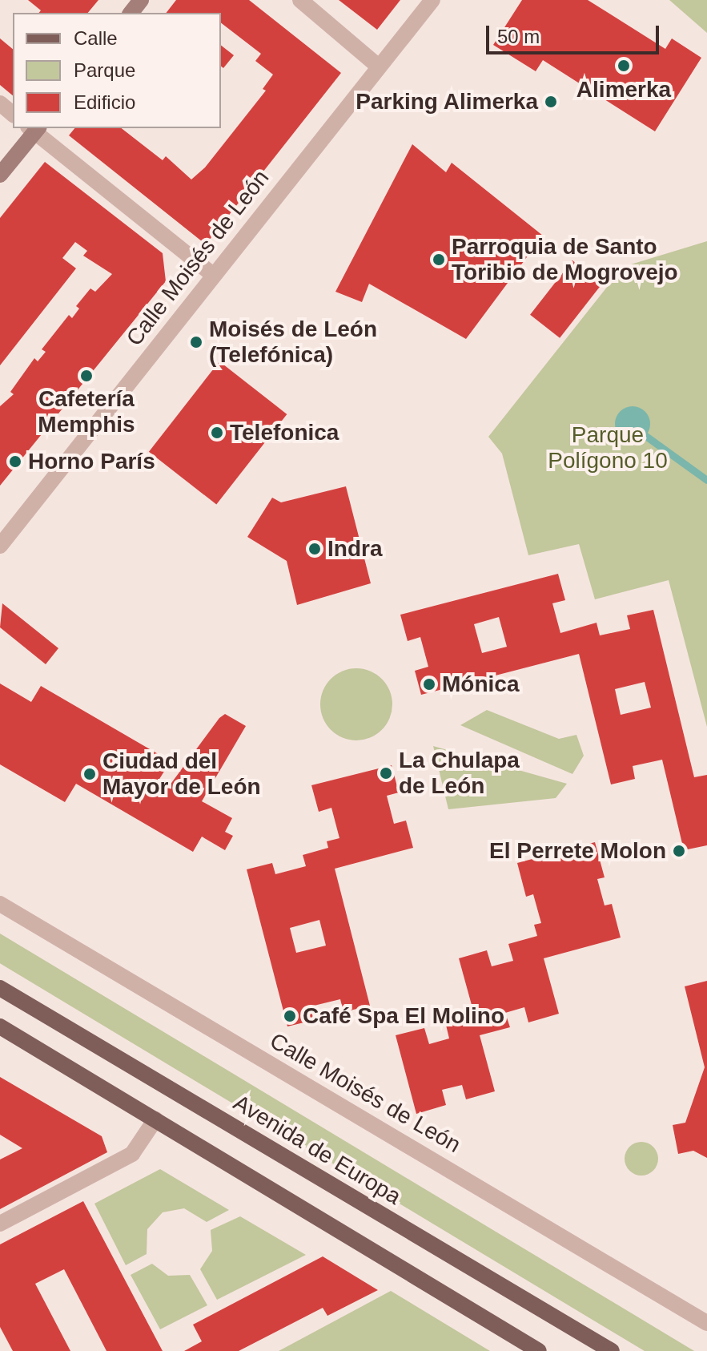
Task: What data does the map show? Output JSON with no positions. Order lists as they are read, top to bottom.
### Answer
{
  "streets": {
    "main road": ["Avenida de Europa"],
    "street": ["Calle Moisés de León"]
  },
  "parks": ["Parque Polígono 10"],
  "places": [
    "Alimerka",
    "Parking Alimerka",
    "Parroquia de Santo Toribio de Mogrovejo",
    "Moisés de León (Telefónica)",
    "Cafetería Memphis",
    "Telefonica",
    "Horno París",
    "Indra",
    "Mónica",
    "La Chulapa de León",
    "Ciudad del Mayor de León",
    "El Perrete Molon",
    "Café Spa El Molino"
  ],
  "legend": ["Calle", "Parque", "Edificio"],
  "scale_bar": "50 m"
}
